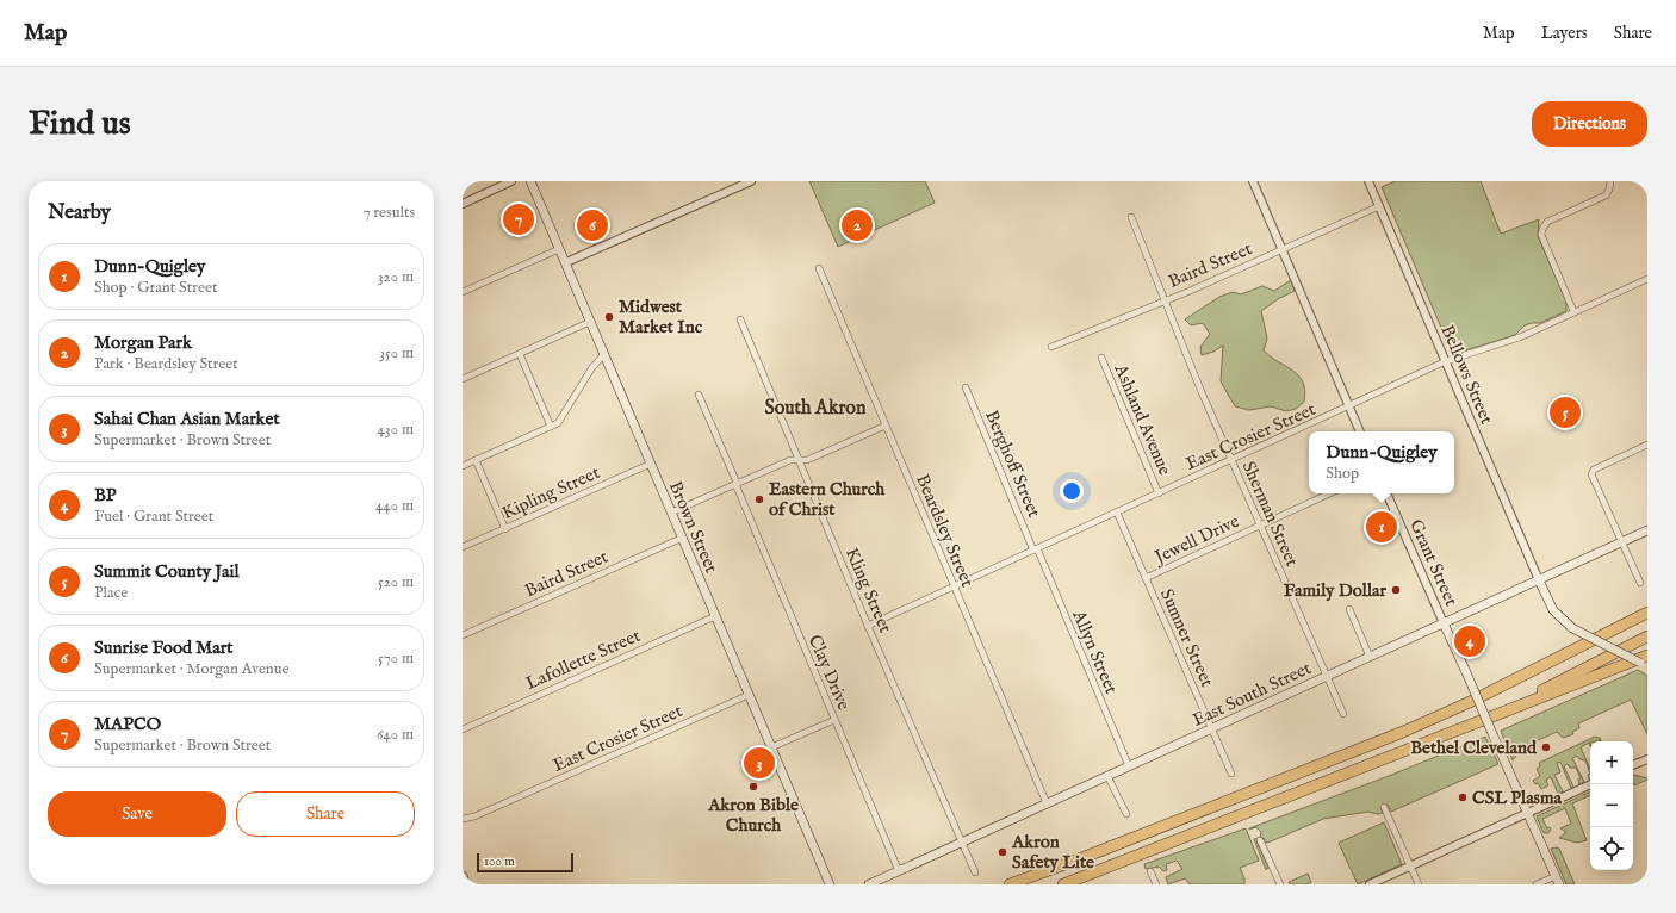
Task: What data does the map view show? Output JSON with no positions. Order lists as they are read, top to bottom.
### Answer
{
  "streets": {
    "main road": ["Brown Street", "Grant Street", "East South Street"],
    "street": [
      "Baird Street",
      "Bellows Street",
      "Ashland Avenue",
      "East Crosier Street",
      "Berghoff Street",
      "Kipling Street",
      "Sherman Street",
      "Beardsley Street",
      "Jewell Drive",
      "Kling Street",
      "Sumner Street",
      "Allyn Street",
      "Lafollette Street",
      "Clay Drive"
    ]
  },
  "crossings": [
    ["Baird Street", "Bellows Street"],
    ["Baird Street", "Sherman Street"],
    ["Baird Street", "Brown Street"],
    ["Bellows Street", "East Crosier Street"],
    ["Bellows Street", "East South Street"],
    ["Ashland Avenue", "East Crosier Street"],
    ["East Crosier Street", "Berghoff Street"],
    ["East Crosier Street", "Sherman Street"],
    ["East Crosier Street", "Brown Street"],
    ["East Crosier Street", "Beardsley Street"],
    ["East Crosier Street", "Kling Street"],
    ["East Crosier Street", "Sumner Street"],
    ["East Crosier Street", "Allyn Street"],
    ["Berghoff Street", "Allyn Street"],
    ["Kipling Street", "Brown Street"],
    ["Sherman Street", "Jewell Drive"],
    ["Sherman Street", "East South Street"],
    ["Brown Street", "Lafollette Street"],
    ["Beardsley Street", "East South Street"],
    ["Jewell Drive", "Sumner Street"],
    ["Grant Street", "East South Street"],
    ["Kling Street", "East South Street"],
    ["Sumner Street", "East South Street"],
    ["Allyn Street", "East South Street"],
    ["Clay Drive", "East South Street"]
  ],
  "districts": ["South Akron"],
  "places": [
    "Midwest Market Inc",
    "Eastern Church of Christ",
    "Family Dollar",
    "Bethel Cleveland",
    "Akron Bible Church",
    "CSL Plasma",
    "Akron Safety Lite"
  ],
  "scale_bar": "100 m",
  "page": {
    "header": "Map",
    "nav": ["Map", "Layers", "Share"],
    "buttons": [
      "Directions",
      ["Save", "Share"]
    ],
    "title": "Find us",
    "heading": ["Nearby", "7 results"],
    "pins": [
      "7",
      "2",
      "6",
      "5",
      "1",
      "4",
      "3"
    ],
    "list": [
      {
        "mark": "1",
        "name": "Dunn-Quigley",
        "note": "Shop · Grant Street",
        "value": "320 m"
      },
      {
        "mark": "2",
        "name": "Morgan Park",
        "note": "Park · Beardsley Street",
        "value": "350 m"
      },
      {
        "mark": "3",
        "name": "Sahai Chan Asian Market",
        "note": "Supermarket · Brown Street",
        "value": "430 m"
      },
      {
        "mark": "4",
        "name": "BP",
        "note": "Fuel · Grant Street",
        "value": "440 m"
      },
      {
        "mark": "5",
        "name": "Summit County Jail",
        "note": "Place",
        "value": "520 m"
      },
      {
        "mark": "6",
        "name": "Sunrise Food Mart",
        "note": "Supermarket · Morgan Avenue",
        "value": "570 m"
      },
      {
        "mark": "7",
        "name": "MAPCO",
        "note": "Supermarket · Brown Street",
        "value": "640 m"
      }
    ],
    "popup": ["Dunn-Quigley", "Shop"],
    "map_buttons": ["+", "−"],
    "scale": "100 m"
  }
}
